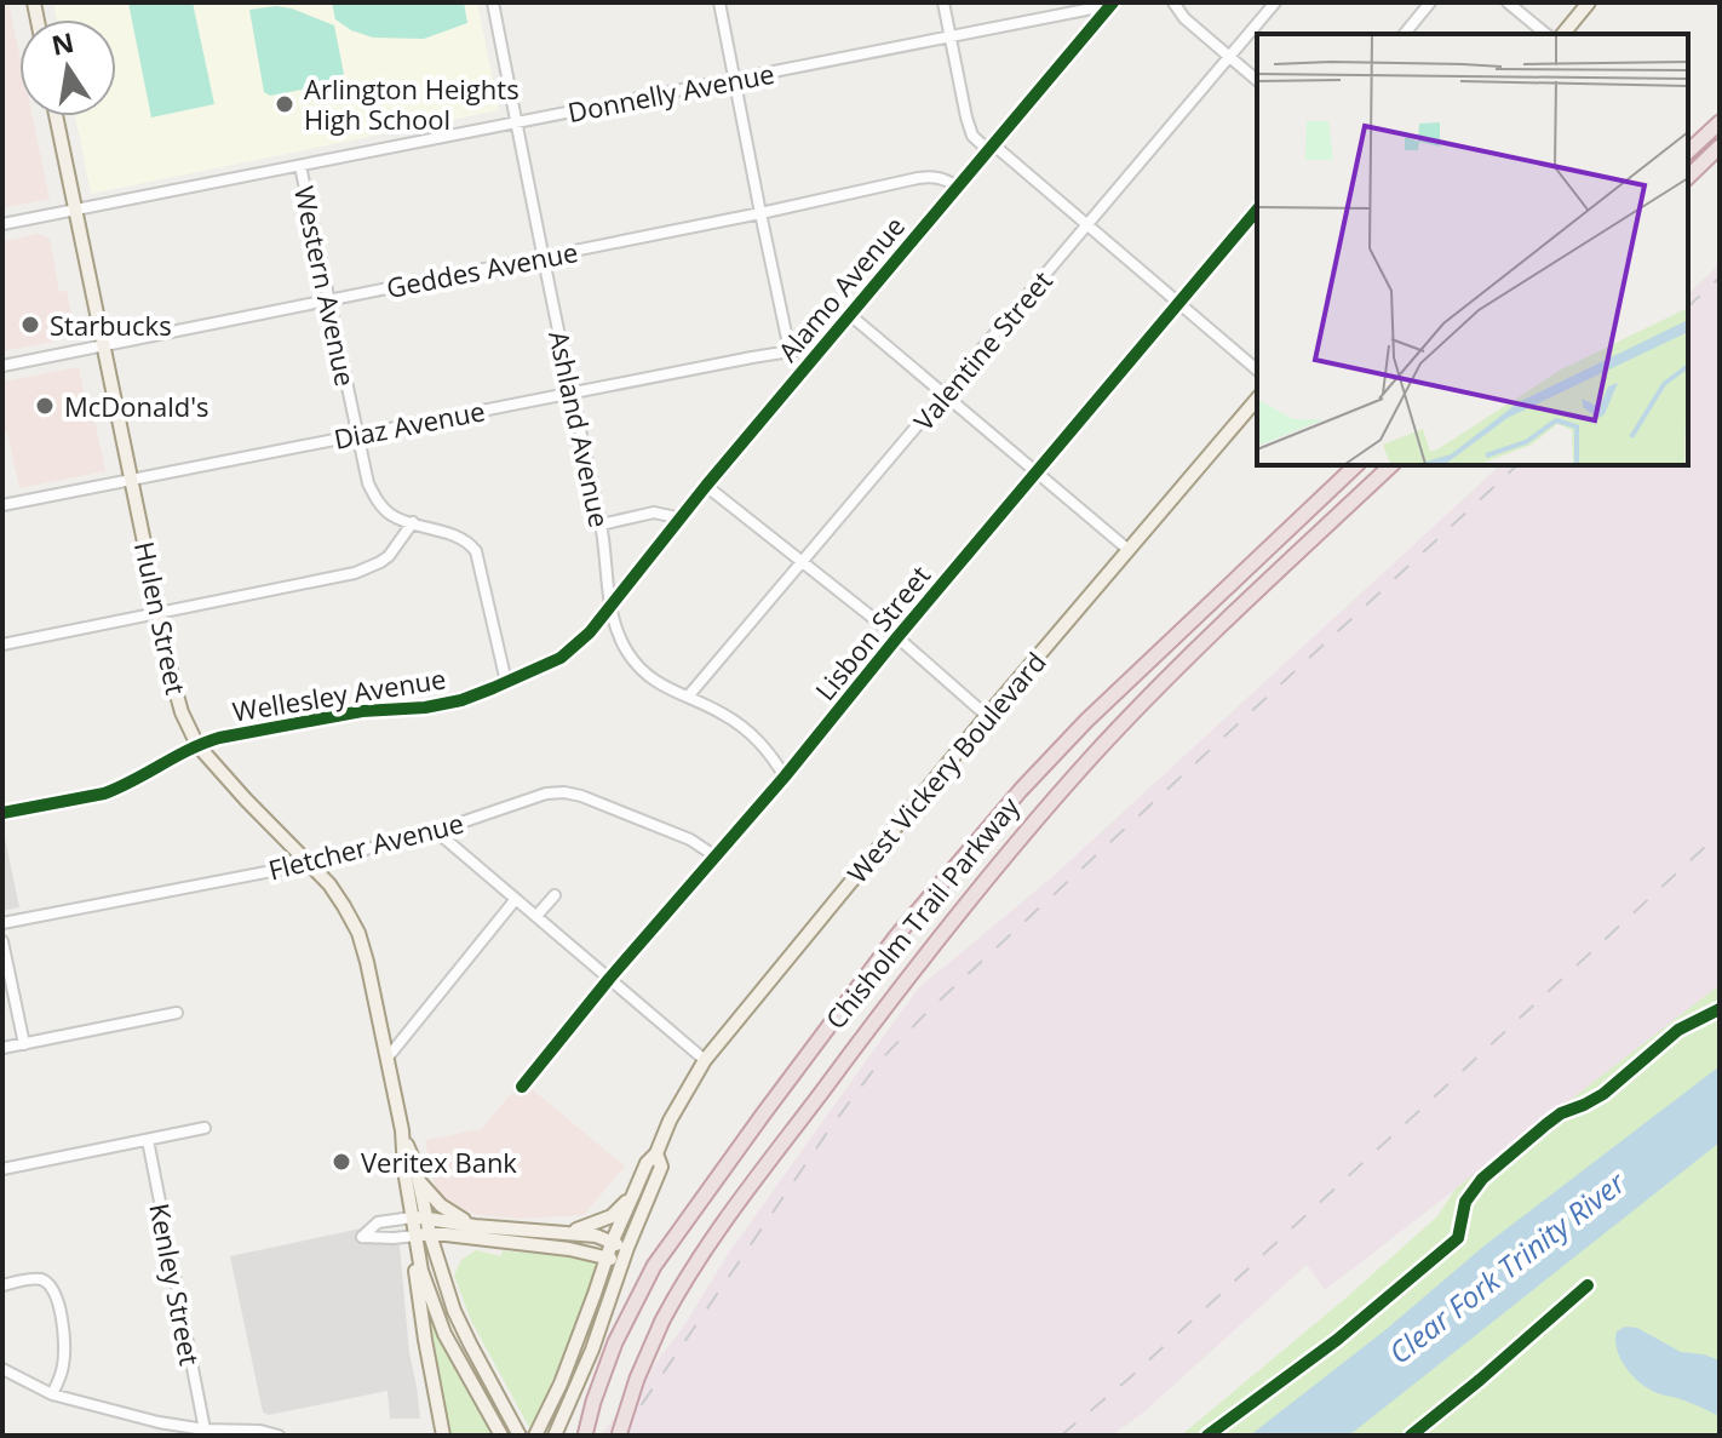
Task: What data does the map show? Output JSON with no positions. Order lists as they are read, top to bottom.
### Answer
{
  "streets": {
    "highway": ["Chisholm Trail Parkway"],
    "main road": ["Hulen Street", "West Vickery Boulevard"],
    "street": [
      "Donnelly Avenue",
      "Geddes Avenue",
      "Western Avenue",
      "Alamo Avenue",
      "Valentine Street",
      "Diaz Avenue",
      "Ashland Avenue",
      "Lisbon Street",
      "Wellesley Avenue",
      "Fletcher Avenue",
      "Kenley Street"
    ]
  },
  "crossings": [
    ["Donnelly Avenue", "Western Avenue"],
    ["Donnelly Avenue", "Alamo Avenue"],
    ["Donnelly Avenue", "Ashland Avenue"],
    ["Donnelly Avenue", "Hulen Street"],
    ["Geddes Avenue", "Western Avenue"],
    ["Geddes Avenue", "Alamo Avenue"],
    ["Geddes Avenue", "Ashland Avenue"],
    ["Geddes Avenue", "Hulen Street"],
    ["Western Avenue", "Diaz Avenue"],
    ["Western Avenue", "Wellesley Avenue"],
    ["Alamo Avenue", "Diaz Avenue"],
    ["Alamo Avenue", "Ashland Avenue"],
    ["Alamo Avenue", "Wellesley Avenue"],
    ["Valentine Street", "Ashland Avenue"],
    ["Diaz Avenue", "Ashland Avenue"],
    ["Diaz Avenue", "Hulen Street"],
    ["Ashland Avenue", "Lisbon Street"],
    ["Ashland Avenue", "Wellesley Avenue"],
    ["Hulen Street", "Lisbon Street"],
    ["Hulen Street", "Wellesley Avenue"],
    ["Hulen Street", "West Vickery Boulevard"],
    ["Hulen Street", "Fletcher Avenue"],
    ["Lisbon Street", "West Vickery Boulevard"],
    ["Lisbon Street", "Fletcher Avenue"]
  ],
  "water": ["Clear Fork Trinity River"],
  "places": [
    "Arlington Heights High School",
    "Starbucks",
    "McDonald's",
    "Veritex Bank"
  ],
  "north": "top"
}
